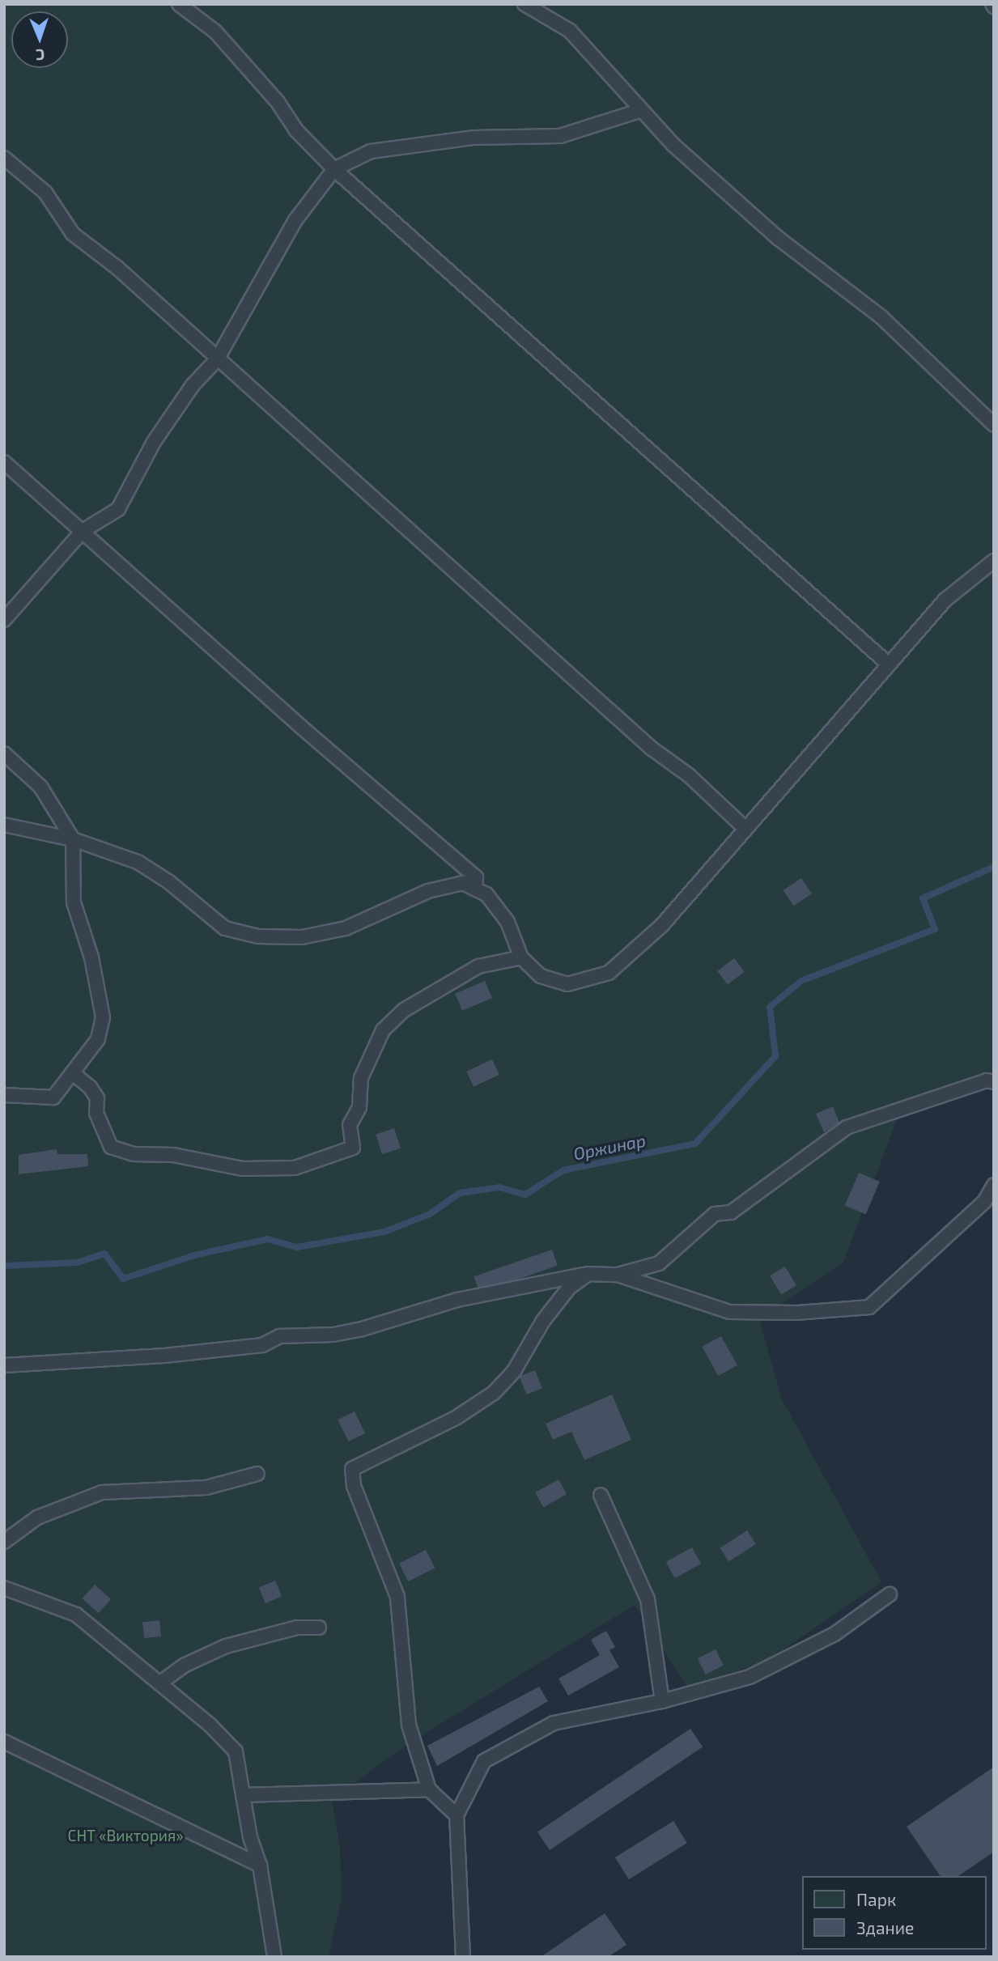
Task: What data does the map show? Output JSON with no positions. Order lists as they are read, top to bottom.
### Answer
{
  "water": ["Оржинар"],
  "parks": ["СНТ «Виктория»"],
  "legend": ["Парк", "Здание"],
  "north": "bottom"
}
